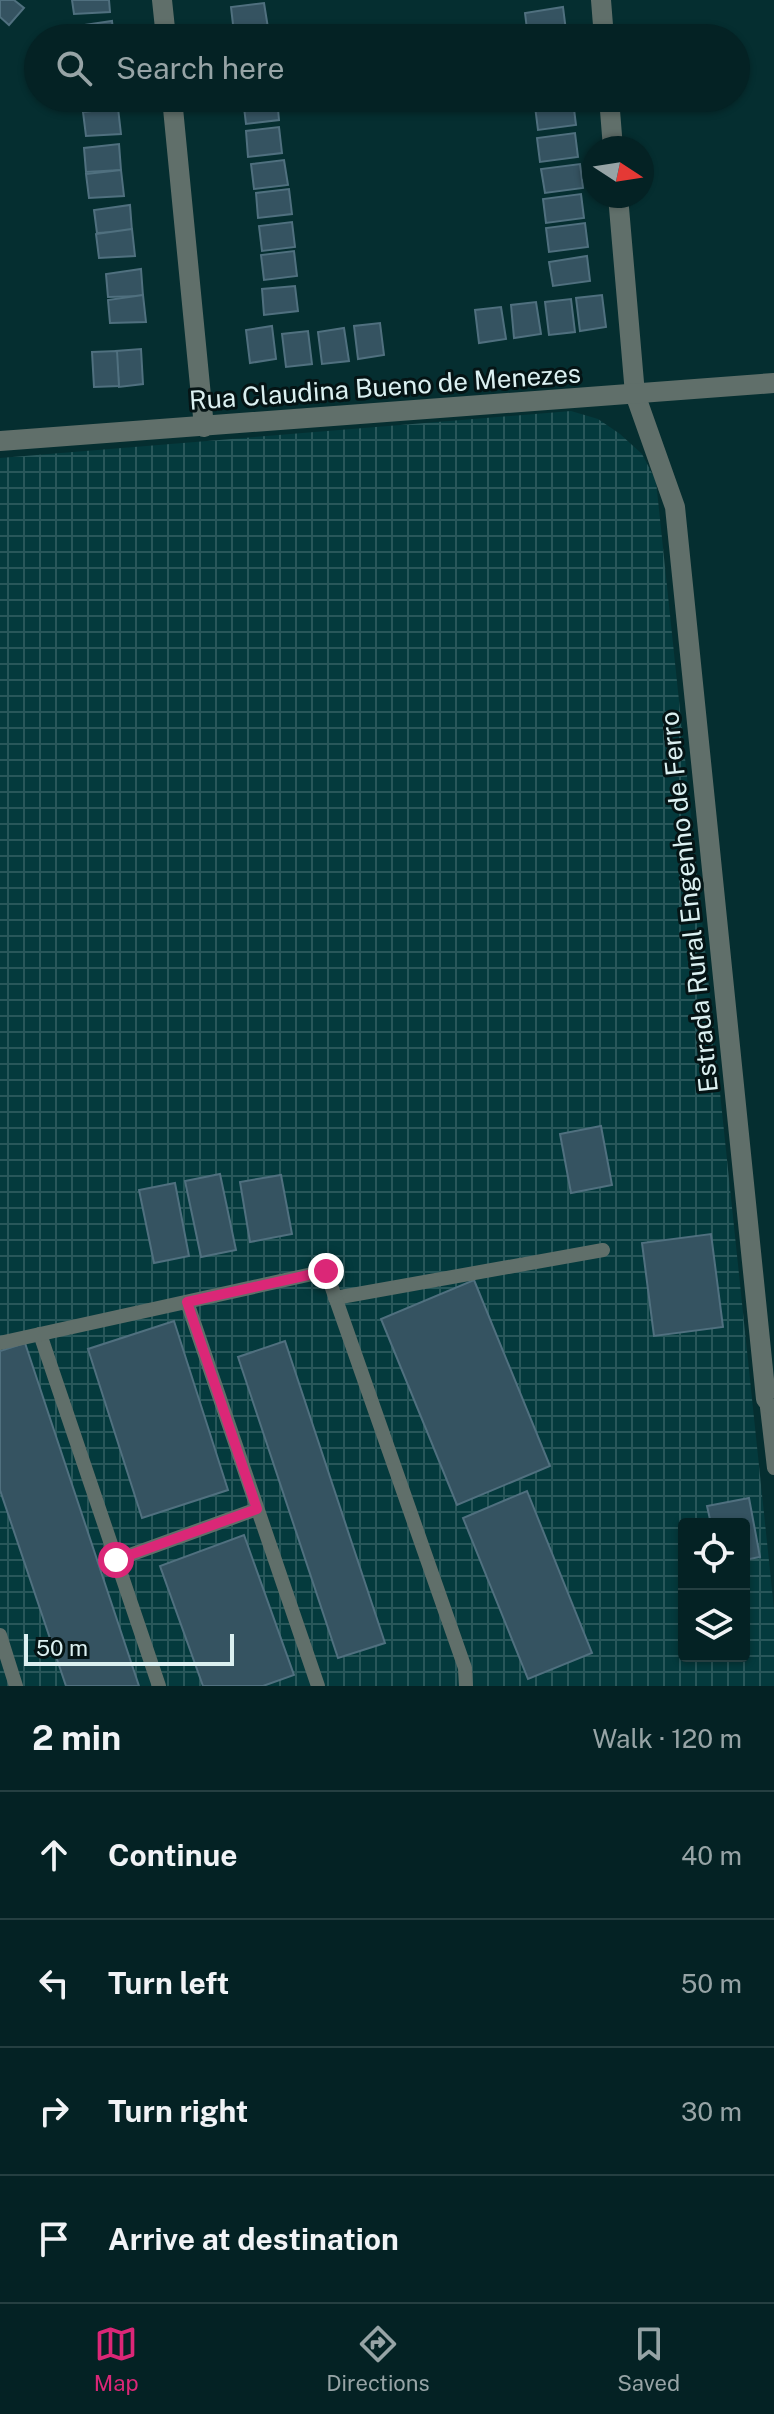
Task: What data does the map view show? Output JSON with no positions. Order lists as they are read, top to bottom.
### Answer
{
  "streets": {
    "street": ["Rua Claudina Bueno de Menezes", "Estrada Rural Engenho de Ferro"]
  },
  "crossings": [
    ["Rua Claudina Bueno de Menezes", "Estrada Rural Engenho de Ferro"]
  ],
  "scale_bar": "50 m",
  "north": "right",
  "page": {
    "search": "Search here",
    "scale": "50 m",
    "heading": ["2 min", "Walk · 120 m"],
    "list": [
      ["Continue", "40 m"],
      ["Turn left", "50 m"],
      ["Turn right", "30 m"],
      "Arrive at destination"
    ],
    "nav": ["Map", "Directions", "Saved"]
  }
}
